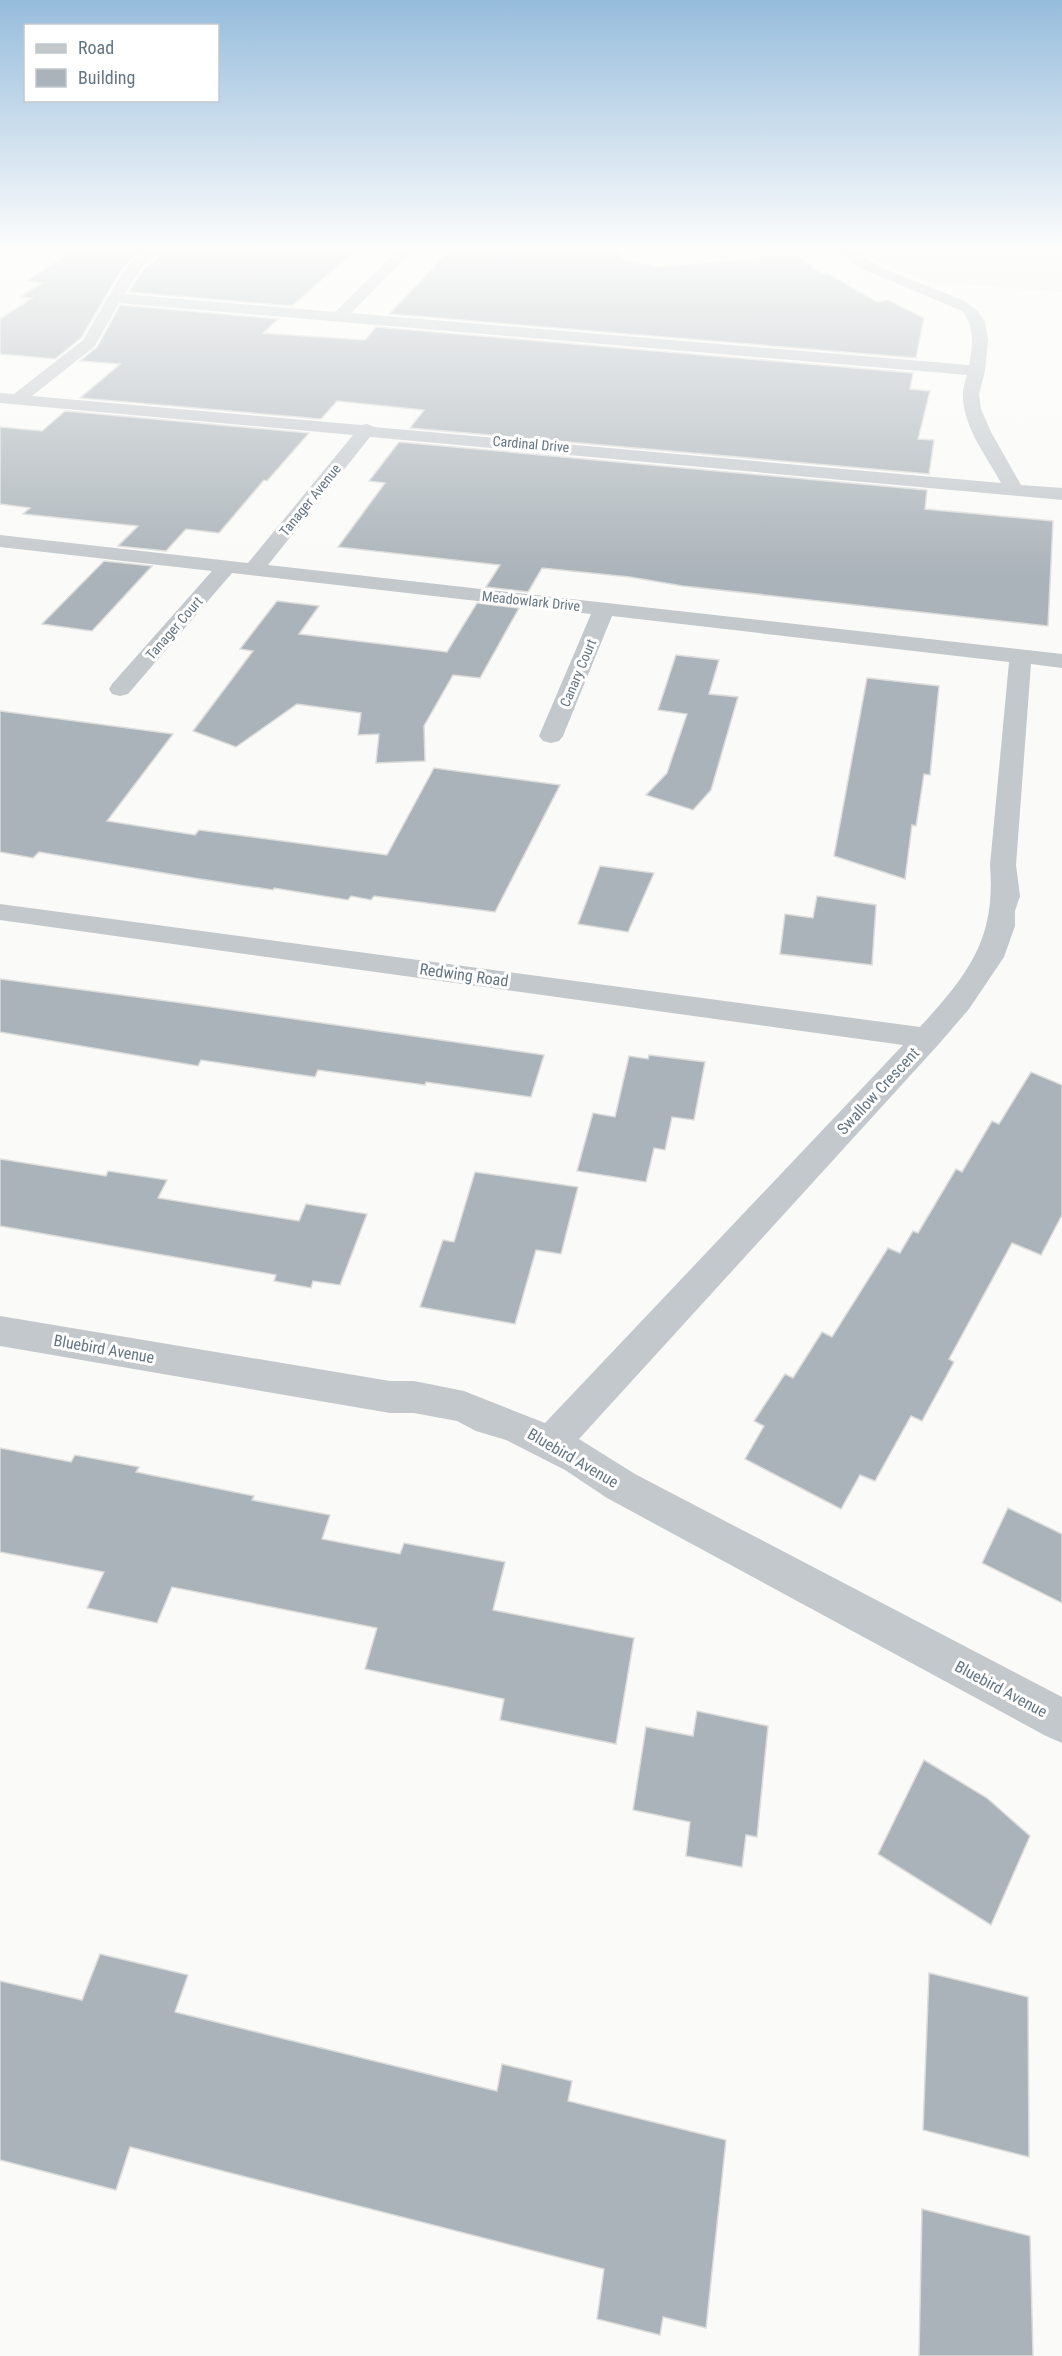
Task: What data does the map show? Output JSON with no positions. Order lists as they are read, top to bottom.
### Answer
{
  "streets": {
    "street": [
      "Cardinal Drive",
      "Tanager Avenue",
      "Meadowlark Drive",
      "Tanager Court",
      "Canary Court",
      "Redwing Road",
      "Swallow Crescent",
      "Bluebird Avenue"
    ]
  },
  "crossings": [
    ["Cardinal Drive", "Tanager Avenue"],
    ["Tanager Avenue", "Meadowlark Drive"],
    ["Meadowlark Drive", "Tanager Court"],
    ["Meadowlark Drive", "Canary Court"],
    ["Meadowlark Drive", "Swallow Crescent"],
    ["Redwing Road", "Swallow Crescent"],
    ["Swallow Crescent", "Bluebird Avenue"]
  ],
  "legend": ["Road", "Building"]
}
